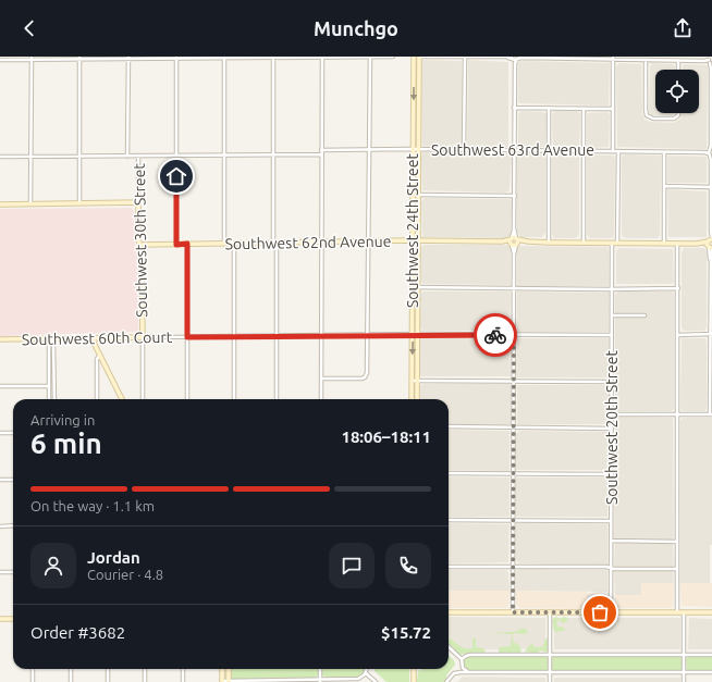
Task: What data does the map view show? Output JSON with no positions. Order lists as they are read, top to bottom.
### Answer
{
  "streets": {
    "street": [
      "Southwest 63rd Avenue",
      "Southwest 24th Street",
      "Southwest 30th Street",
      "Southwest 62nd Avenue",
      "Southwest 60th Court",
      "Southwest 20th Street"
    ]
  },
  "crossings": [
    ["Southwest 63rd Avenue", "Southwest 24th Street"],
    ["Southwest 24th Street", "Southwest 62nd Avenue"],
    ["Southwest 24th Street", "Southwest 60th Court"],
    ["Southwest 30th Street", "Southwest 62nd Avenue"],
    ["Southwest 30th Street", "Southwest 60th Court"],
    ["Southwest 62nd Avenue", "Southwest 20th Street"],
    ["Southwest 60th Court", "Southwest 20th Street"]
  ],
  "page": {
    "header": "Munchgo",
    "heading": ["6 min", "Arriving in", "18:06–18:11"],
    "panel": [
      "Jordan",
      "Courier · 4.8",
      "Order #3682",
      "$15.72"
    ],
    "bar": "On the way · 1.1 km"
  }
}
